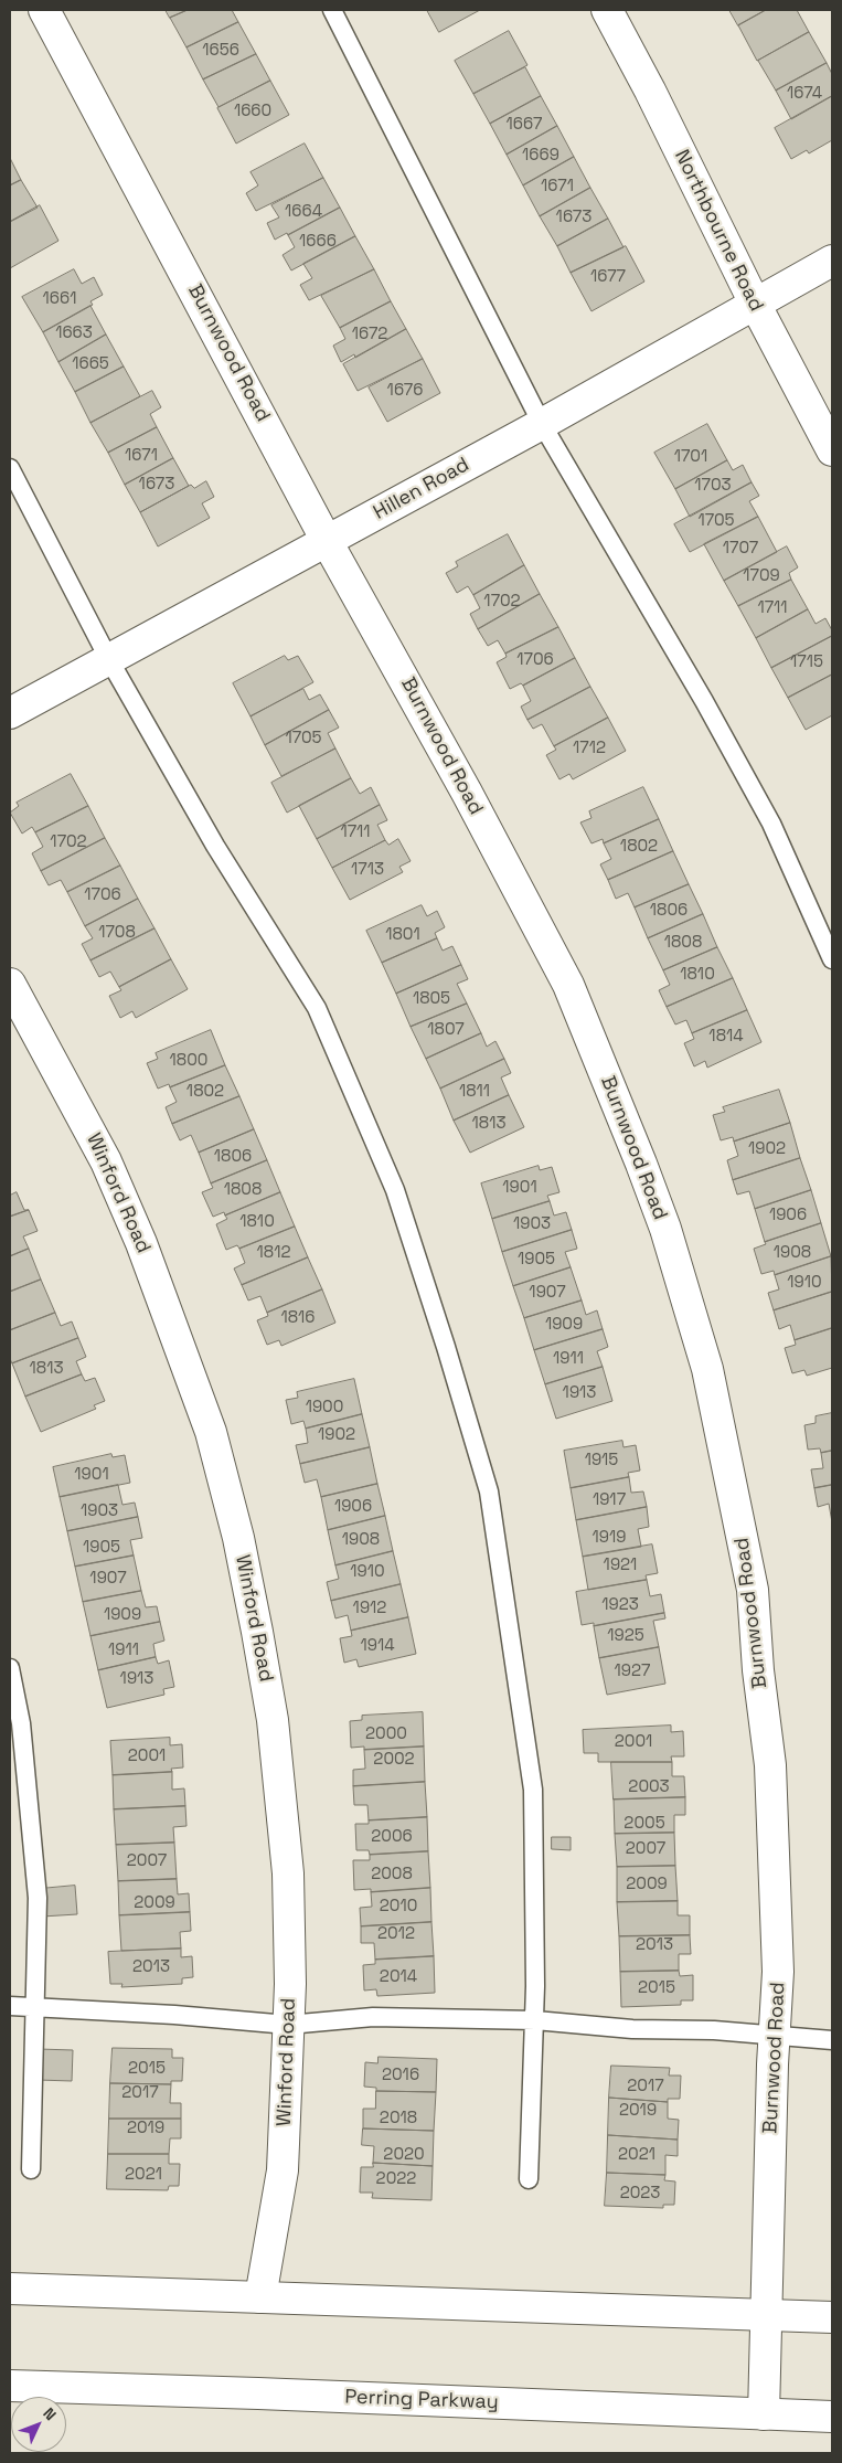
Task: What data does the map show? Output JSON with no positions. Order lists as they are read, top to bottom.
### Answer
{
  "streets": {
    "street": [
      "Northbourne Road",
      "Burnwood Road",
      "Hillen Road",
      "Winford Road",
      "Perring Parkway"
    ]
  },
  "crossings": [
    ["Northbourne Road", "Hillen Road"],
    ["Burnwood Road", "Hillen Road"],
    ["Burnwood Road", "Perring Parkway"]
  ],
  "house_numbers": [
    "1656",
    "1674",
    "1660",
    "1667",
    "1669",
    "1671",
    "1664",
    "1673",
    "1666",
    "1677",
    "1661",
    "1663",
    "1672",
    "1665",
    "1676",
    "1671",
    "1701",
    "1673",
    "1703",
    "1705",
    "1707",
    "1709",
    "1702",
    "1711",
    "1706",
    "1715",
    "1705",
    "1712",
    "1711",
    "1702",
    "1802",
    "1713",
    "1706",
    "1806",
    "1708",
    "1801",
    "1808",
    "1810",
    "1805",
    "1807",
    "1814",
    "1800",
    "1802",
    "1811",
    "1813",
    "1902",
    "1806",
    "1901",
    "1808",
    "1906",
    "1810",
    "1903",
    "1812",
    "1908",
    "1905",
    "1910",
    "1907",
    "1816",
    "1909",
    "1911",
    "1813",
    "1913",
    "1900",
    "1902",
    "1915",
    "1901",
    "1917",
    "1906",
    "1903",
    "1919",
    "1908",
    "1905",
    "1921",
    "1910",
    "1907",
    "1923",
    "1912",
    "1909",
    "1925",
    "1914",
    "1911",
    "1927",
    "1913",
    "2000",
    "2001",
    "2001",
    "2002",
    "2003",
    "2005",
    "2006",
    "2007",
    "2007",
    "2008",
    "2009",
    "2009",
    "2010",
    "2012",
    "2013",
    "2013",
    "2014",
    "2015",
    "2015",
    "2016",
    "2017",
    "2017",
    "2019",
    "2018",
    "2019",
    "2020",
    "2021",
    "2021",
    "2022",
    "2023"
  ],
  "north": "top right"
}
